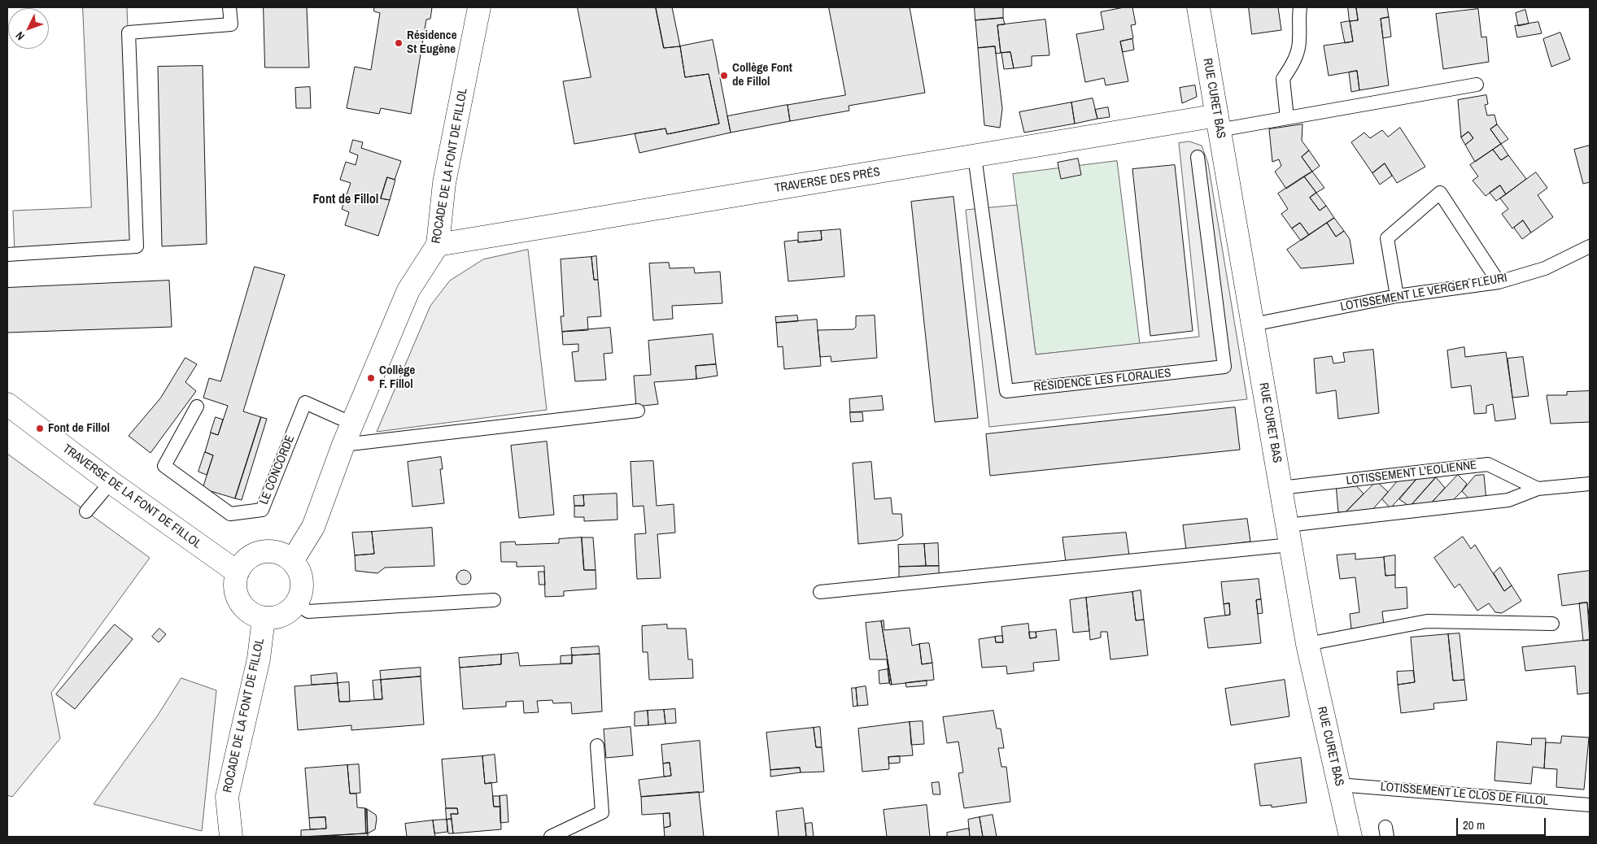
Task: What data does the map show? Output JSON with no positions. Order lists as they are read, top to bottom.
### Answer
{
  "streets": {
    "street": [
      "RUE CURET BAS",
      "ROCADE DE LA FONT DE FILLOL",
      "TRAVERSE DES PRÉS",
      "TRAVERSE DE LA FONT DE FILLOL"
    ],
    "lane": [
      "LOTISSEMENT LE VERGER FLEURI",
      "RÉSIDENCE LES FLORALIES",
      "LE CONCORDE",
      "LOTISSEMENT L'EOLIENNE",
      "LOTISSEMENT LE CLOS DE FILLOL"
    ]
  },
  "crossings": [
    ["RUE CURET BAS", "TRAVERSE DES PRÉS"],
    ["RUE CURET BAS", "LOTISSEMENT LE VERGER FLEURI"],
    ["RUE CURET BAS", "LOTISSEMENT L'EOLIENNE"],
    ["RUE CURET BAS", "LOTISSEMENT LE CLOS DE FILLOL"],
    ["ROCADE DE LA FONT DE FILLOL", "TRAVERSE DES PRÉS"],
    ["ROCADE DE LA FONT DE FILLOL", "LE CONCORDE"],
    ["ROCADE DE LA FONT DE FILLOL", "TRAVERSE DE LA FONT DE FILLOL"],
    ["TRAVERSE DES PRÉS", "RÉSIDENCE LES FLORALIES"]
  ],
  "districts": ["Font de Fillol"],
  "places": [
    "Résidence St Eugène",
    "Collège Font de Fillol",
    "Collège F. Fillol",
    "Font de Fillol"
  ],
  "scale_bar": "20 m",
  "north": "bottom left"
}
